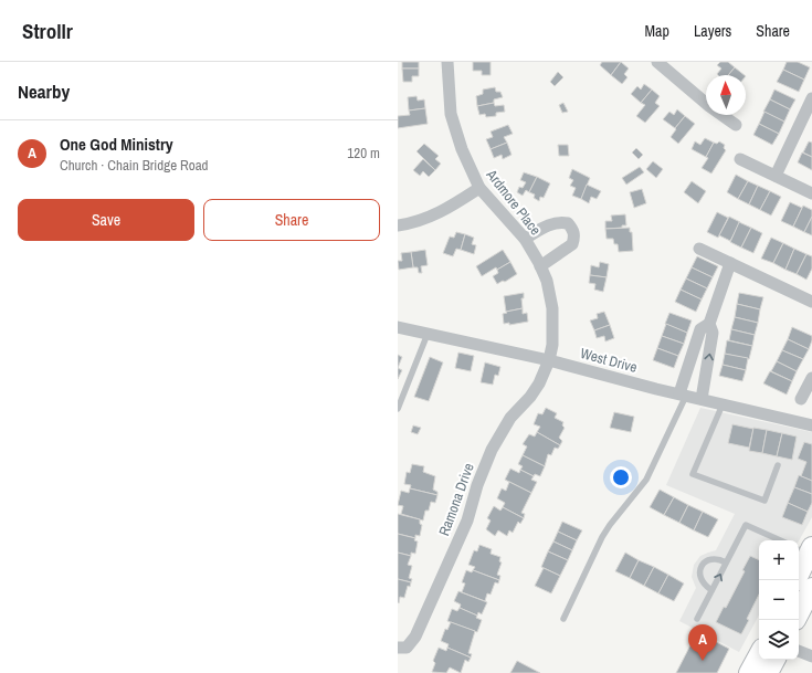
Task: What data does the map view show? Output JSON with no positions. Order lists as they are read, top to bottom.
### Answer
{
  "streets": {
    "street": ["Ardmore Place", "West Drive", "Ramona Drive"]
  },
  "crossings": [
    ["Ardmore Place", "West Drive"],
    ["Ardmore Place", "Ramona Drive"],
    ["West Drive", "Ramona Drive"]
  ],
  "north": "top",
  "page": {
    "header": "Strollr",
    "nav": ["Map", "Layers", "Share"],
    "heading": "Nearby",
    "list": [
      {
        "mark": "A",
        "name": "One God Ministry",
        "note": "Church · Chain Bridge Road",
        "value": "120 m"
      }
    ],
    "buttons": ["Save", "Share"],
    "map_buttons": ["+", "−"],
    "pins": "A"
  }
}
